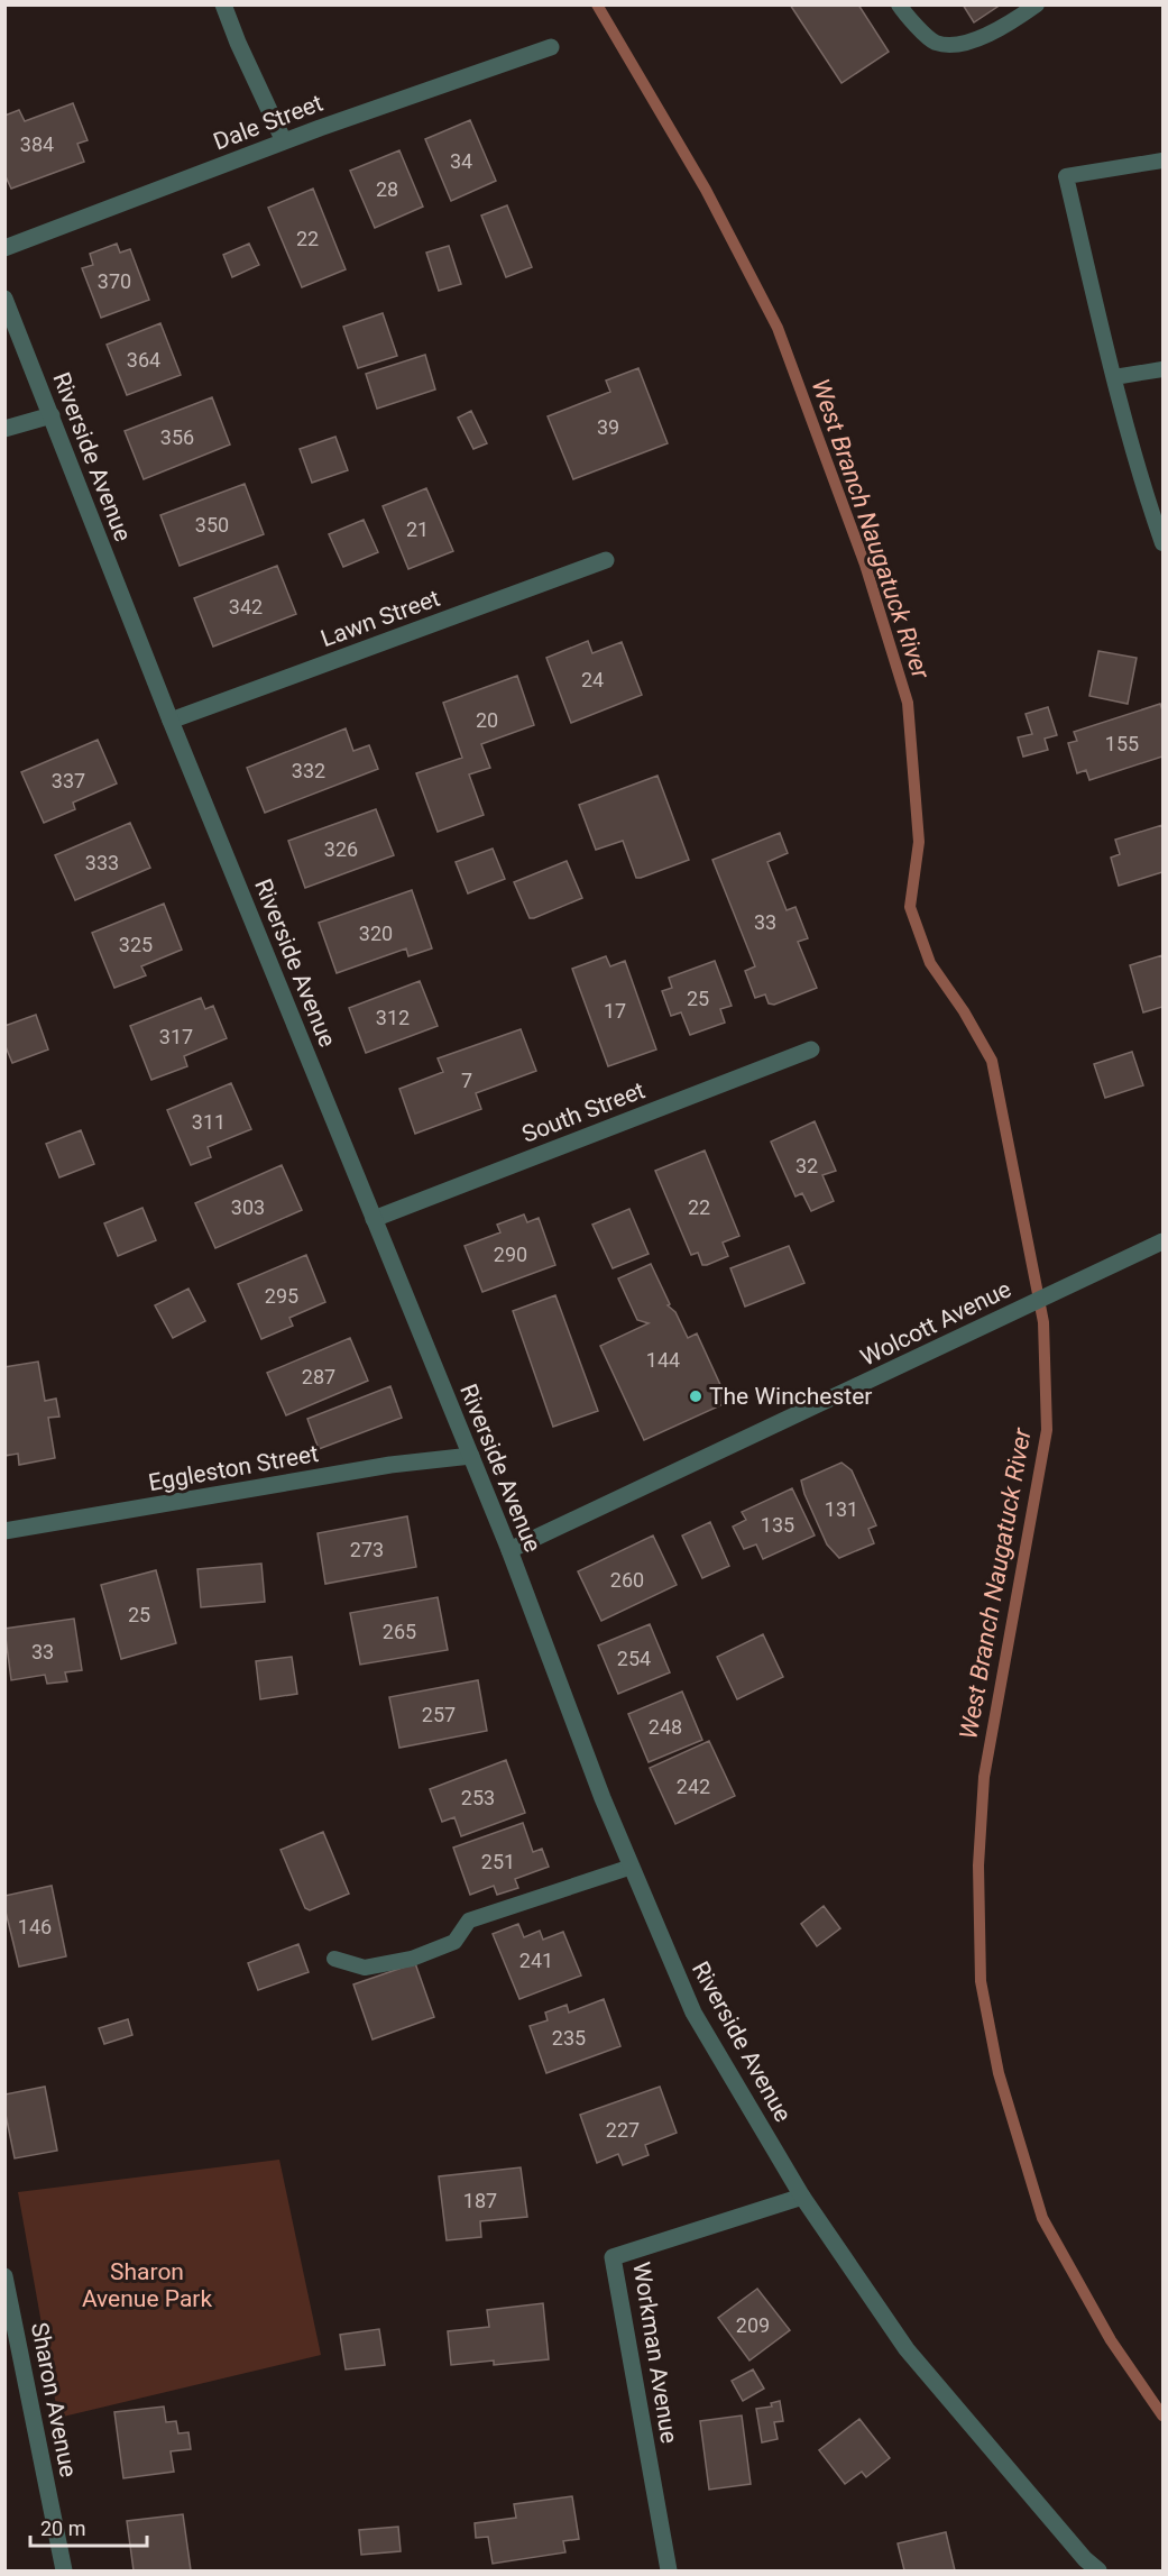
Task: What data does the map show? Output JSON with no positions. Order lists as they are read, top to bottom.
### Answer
{
  "streets": {
    "street": [
      "Dale Street",
      "Riverside Avenue",
      "Lawn Street",
      "South Street",
      "Wolcott Avenue",
      "Eggleston Street",
      "Workman Avenue",
      "Sharon Avenue"
    ]
  },
  "crossings": [
    ["Riverside Avenue", "Lawn Street"],
    ["Riverside Avenue", "South Street"],
    ["Riverside Avenue", "Wolcott Avenue"],
    ["Riverside Avenue", "Eggleston Street"],
    ["Riverside Avenue", "Workman Avenue"]
  ],
  "water": ["West Branch Naugatuck River"],
  "parks": ["Sharon Avenue Park"],
  "places": ["The Winchester"],
  "house_numbers": [
    "384",
    "34",
    "28",
    "22",
    "370",
    "364",
    "39",
    "356",
    "350",
    "21",
    "342",
    "24",
    "20",
    "155",
    "332",
    "337",
    "326",
    "333",
    "33",
    "320",
    "325",
    "25",
    "17",
    "312",
    "317",
    "7",
    "311",
    "32",
    "303",
    "22",
    "290",
    "295",
    "144",
    "287",
    "131",
    "135",
    "273",
    "260",
    "25",
    "265",
    "33",
    "254",
    "257",
    "248",
    "242",
    "253",
    "251",
    "146",
    "241",
    "235",
    "227",
    "187",
    "209"
  ],
  "scale_bar": "20 m"
}
